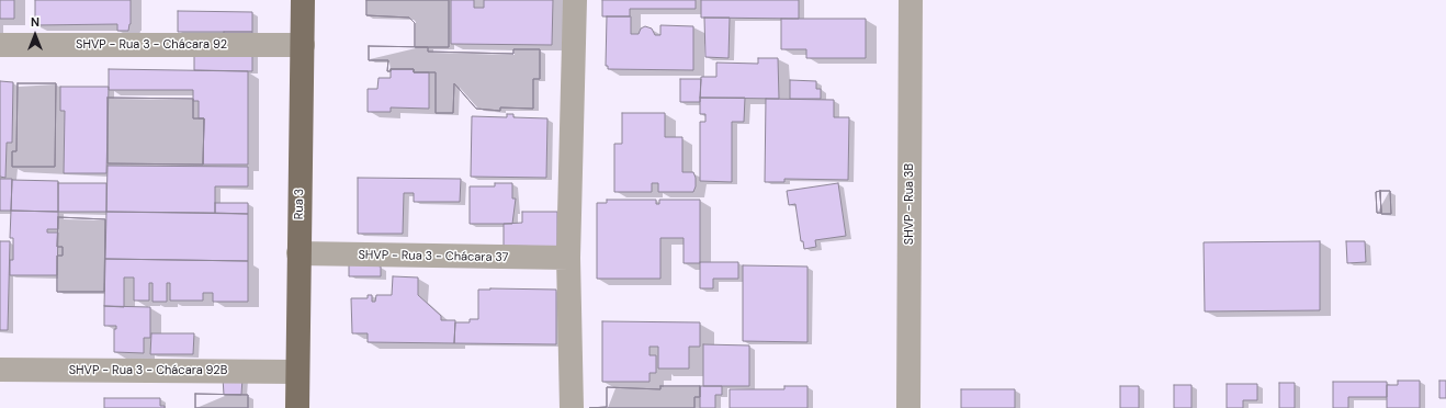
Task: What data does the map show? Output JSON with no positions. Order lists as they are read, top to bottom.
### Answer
{
  "streets": {
    "main road": ["Rua 3"],
    "street": [
      "SHVP - Rua 3 - Chácara 92",
      "SHVP - Rua 3B",
      "SHVP - Rua 3 - Chácara 37",
      "SHVP - Rua 3 - Chácara 92B"
    ]
  },
  "crossings": [
    ["SHVP - Rua 3 - Chácara 92", "Rua 3"],
    ["Rua 3", "SHVP - Rua 3 - Chácara 37"],
    ["Rua 3", "SHVP - Rua 3 - Chácara 92B"]
  ],
  "north": "top"
}
